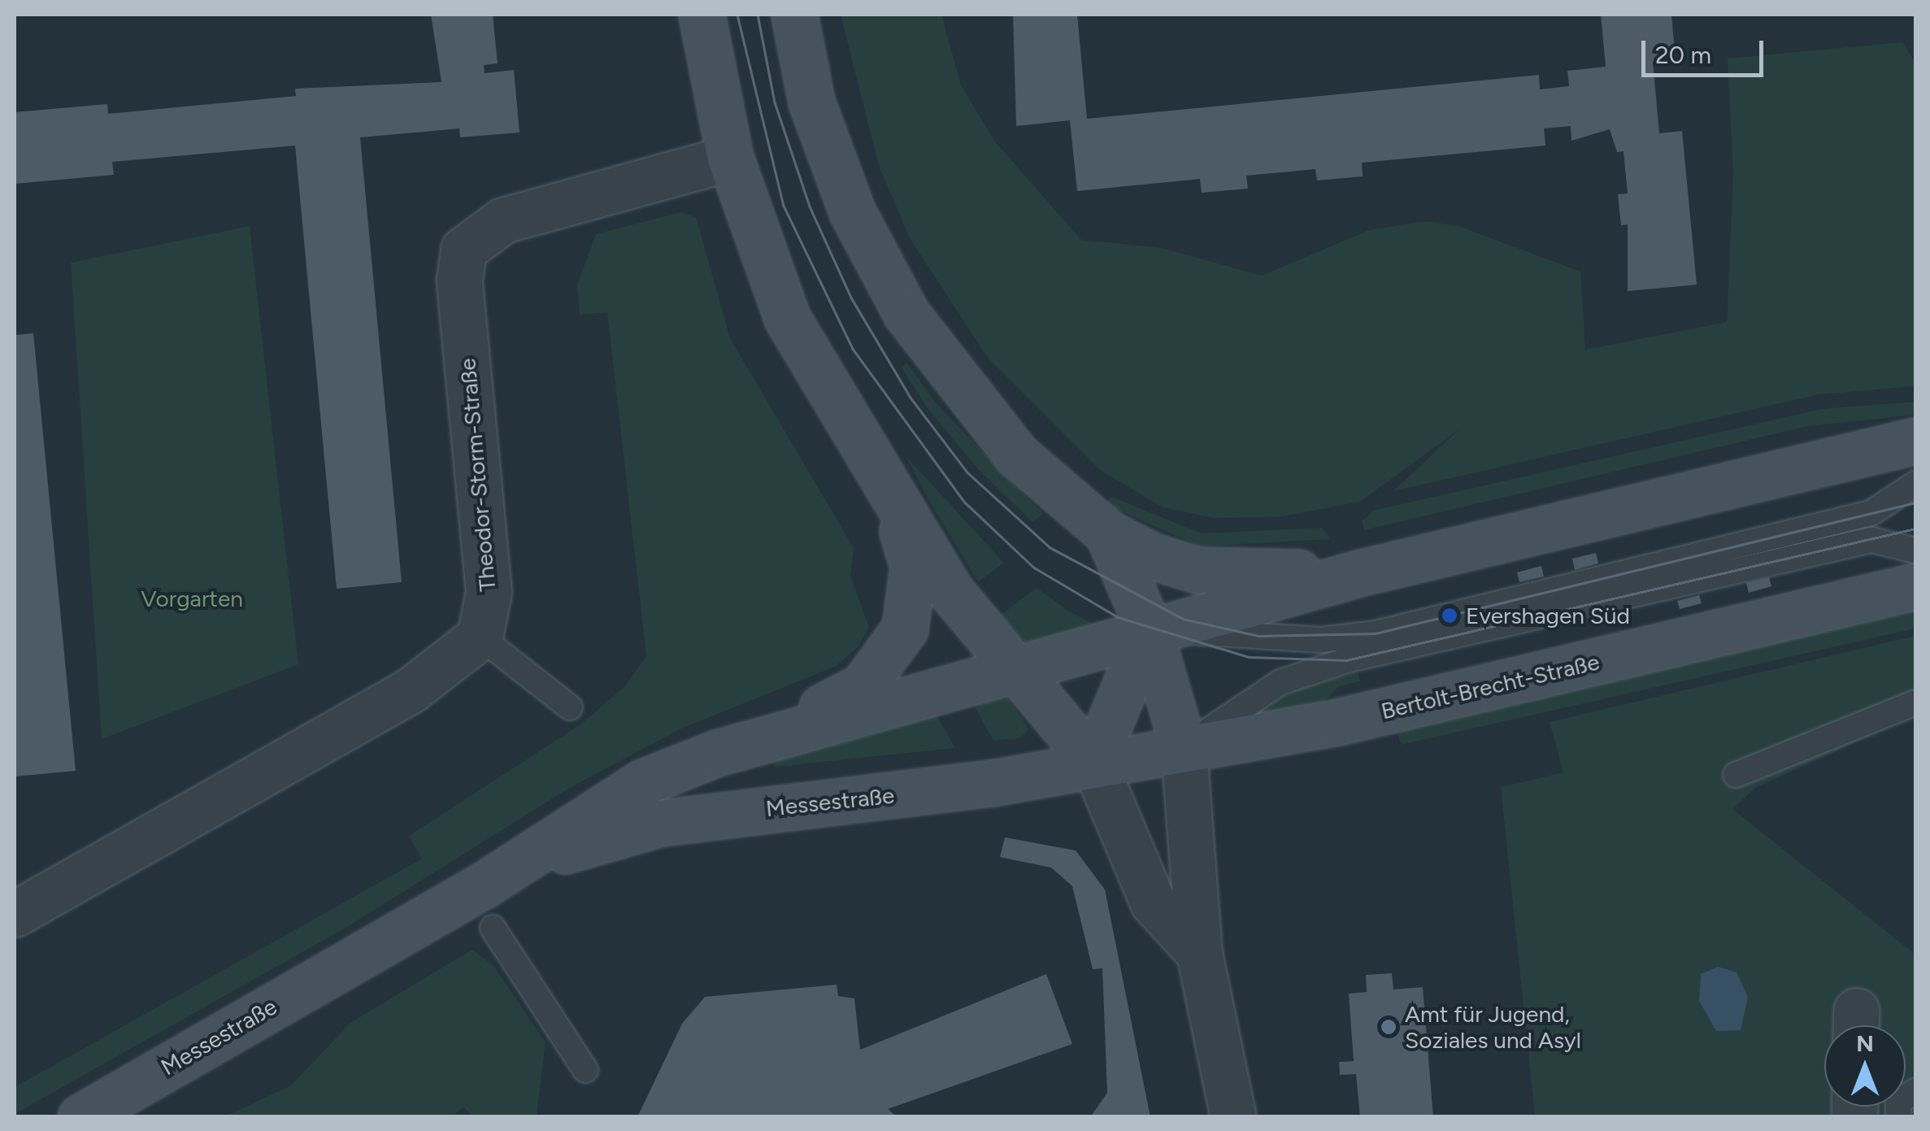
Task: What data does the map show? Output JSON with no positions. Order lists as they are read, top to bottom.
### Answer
{
  "streets": {
    "main road": ["Bertolt-Brecht-Straße", "Messestraße"],
    "street": ["Theodor-Storm-Straße"]
  },
  "crossings": [
    ["Bertolt-Brecht-Straße", "Messestraße"]
  ],
  "parks": ["Vorgarten"],
  "places": ["Evershagen Süd", "Amt für Jugend, Soziales und Asyl"],
  "scale_bar": "20 m",
  "north": "top"
}
